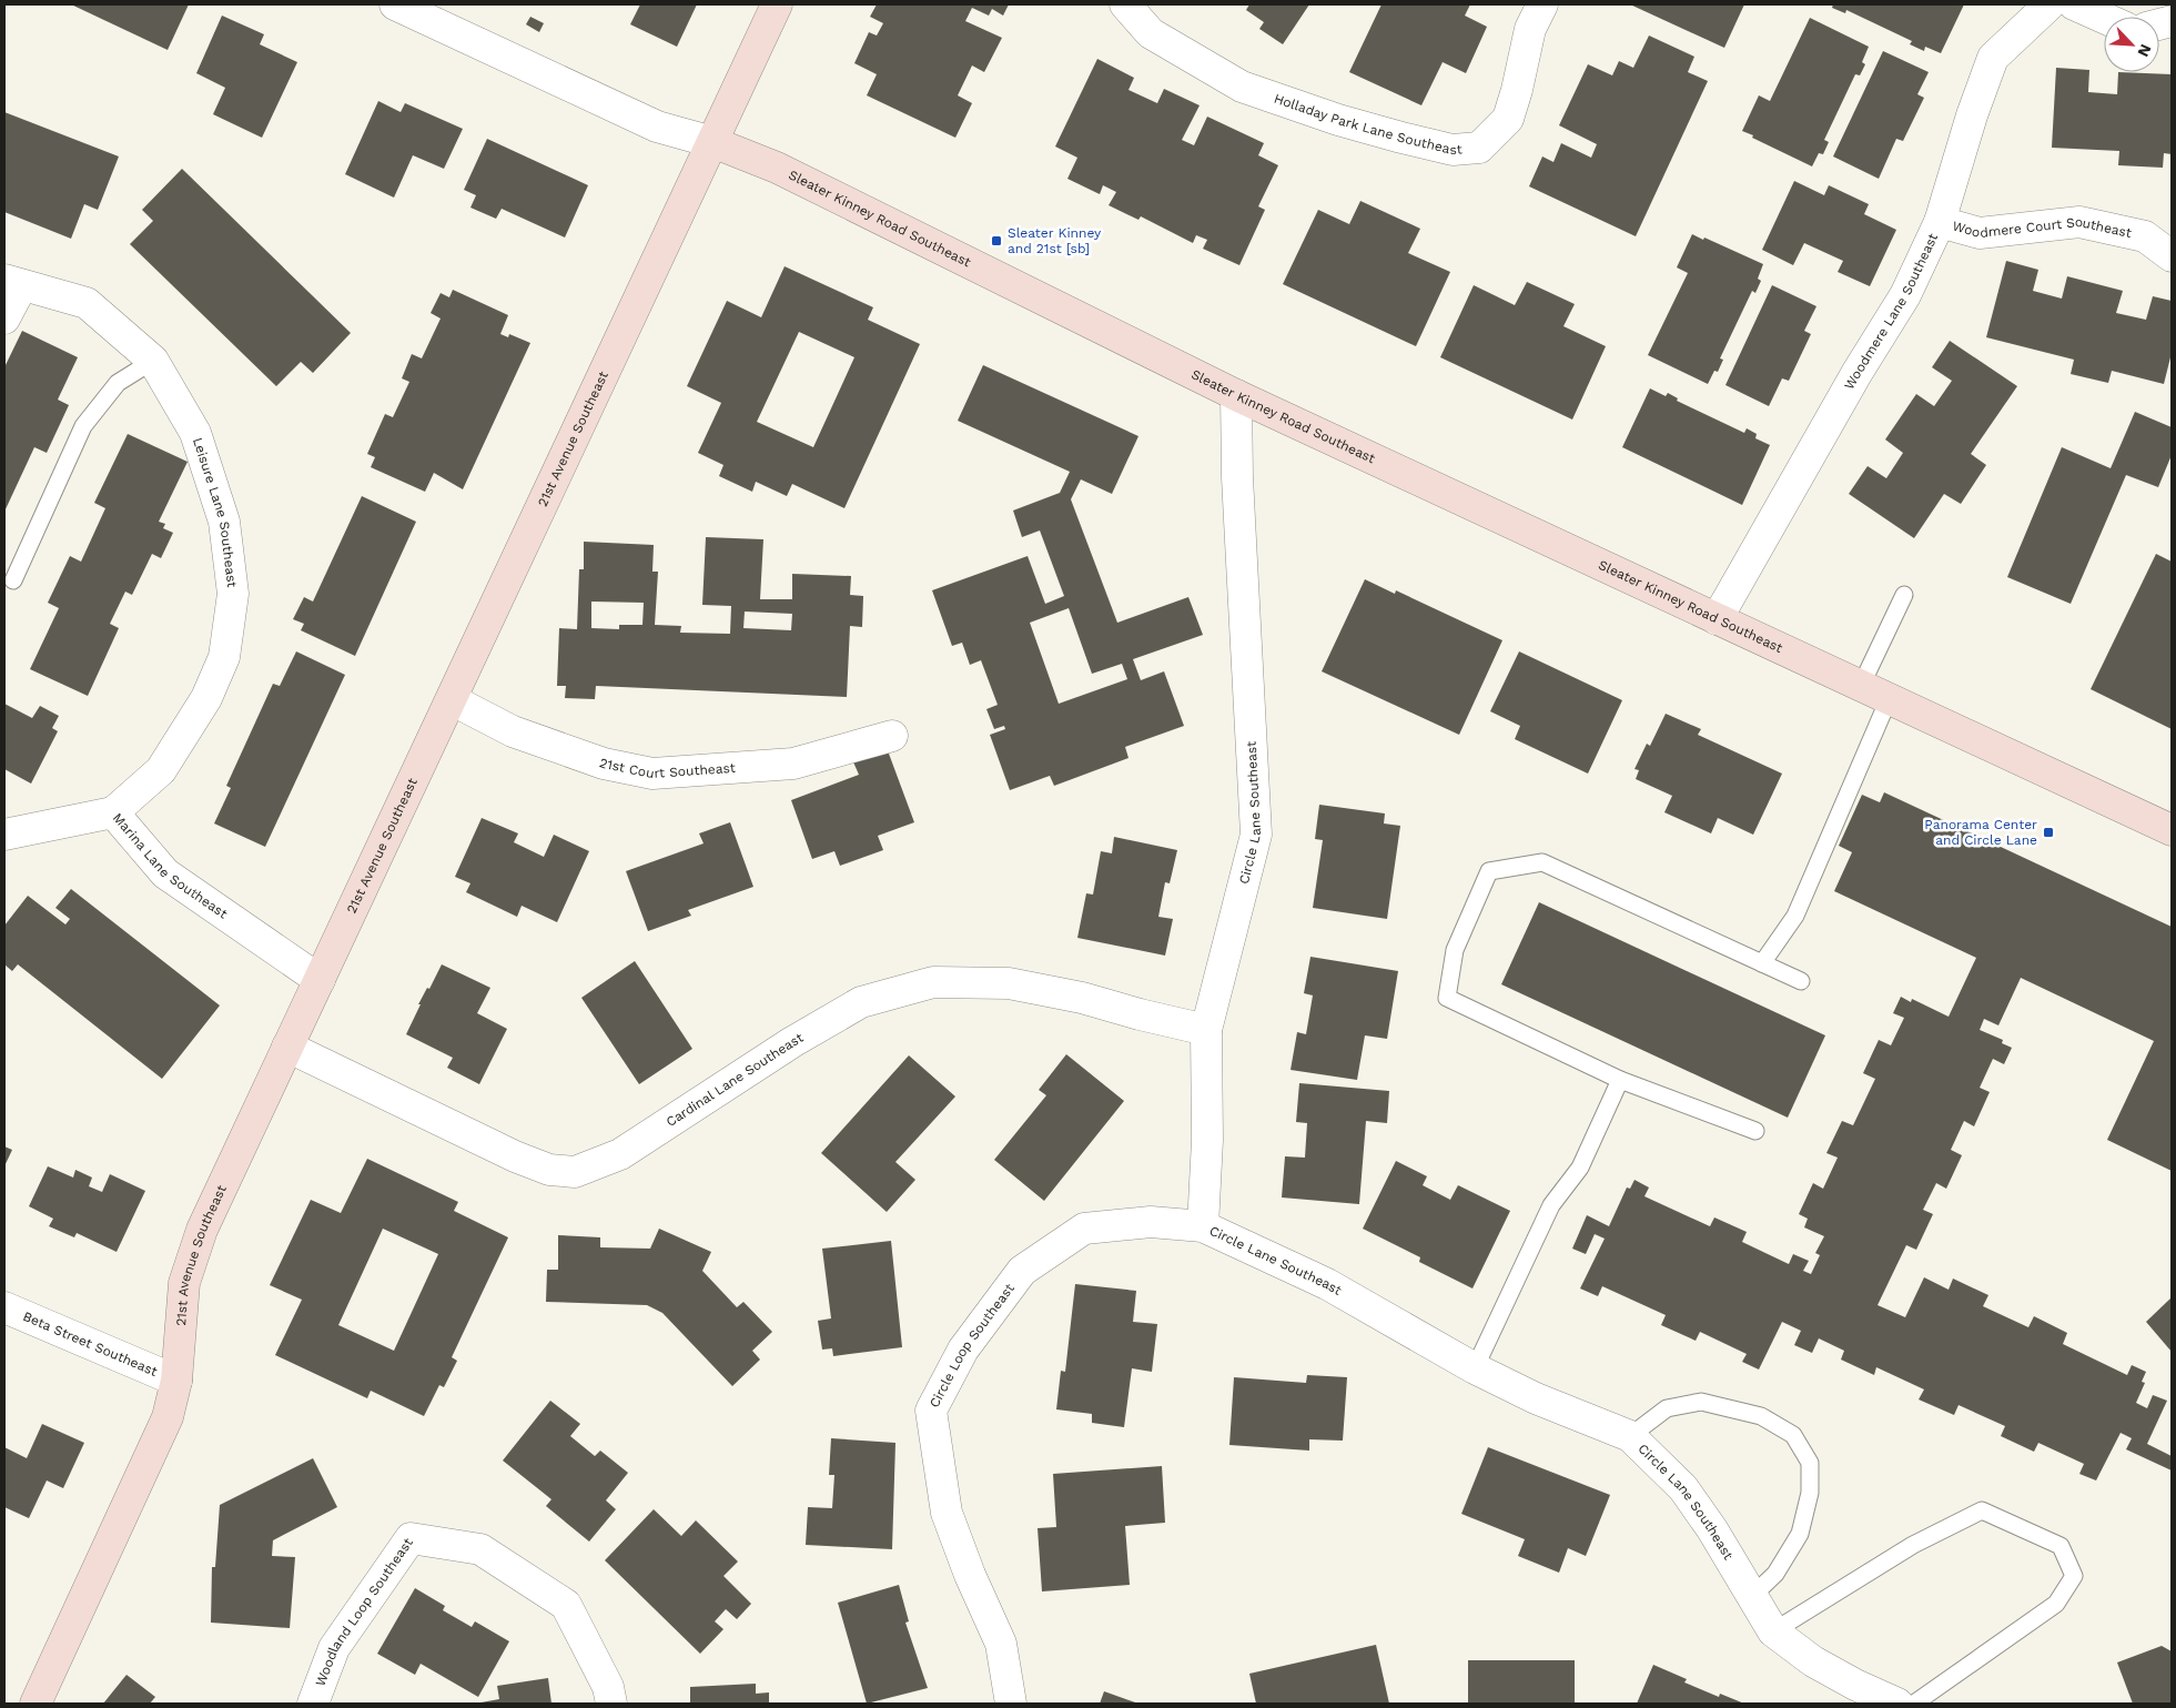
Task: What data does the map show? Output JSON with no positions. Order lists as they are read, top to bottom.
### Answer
{
  "streets": {
    "street": [
      "Holladay Park Lane Southeast",
      "Sleater Kinney Road Southeast",
      "Woodmere Court Southeast",
      "Woodmere Lane Southeast",
      "21st Avenue Southeast",
      "Leisure Lane Southeast",
      "21st Court Southeast",
      "Circle Lane Southeast",
      "Marina Lane Southeast",
      "Cardinal Lane Southeast",
      "Beta Street Southeast",
      "Circle Loop Southeast",
      "Woodland Loop Southeast"
    ]
  },
  "crossings": [
    ["Sleater Kinney Road Southeast", "Woodmere Lane Southeast"],
    ["Sleater Kinney Road Southeast", "21st Avenue Southeast"],
    ["Sleater Kinney Road Southeast", "Circle Lane Southeast"],
    ["Woodmere Court Southeast", "Woodmere Lane Southeast"],
    ["21st Avenue Southeast", "21st Court Southeast"],
    ["21st Avenue Southeast", "Marina Lane Southeast"],
    ["21st Avenue Southeast", "Cardinal Lane Southeast"],
    ["21st Avenue Southeast", "Beta Street Southeast"],
    ["Leisure Lane Southeast", "Marina Lane Southeast"],
    ["Circle Lane Southeast", "Cardinal Lane Southeast"],
    ["Circle Lane Southeast", "Circle Loop Southeast"]
  ],
  "places": {
    "transit": ["Sleater Kinney and 21st [sb]", "Panorama Center and Circle Lane"]
  },
  "north": "bottom right"
}
